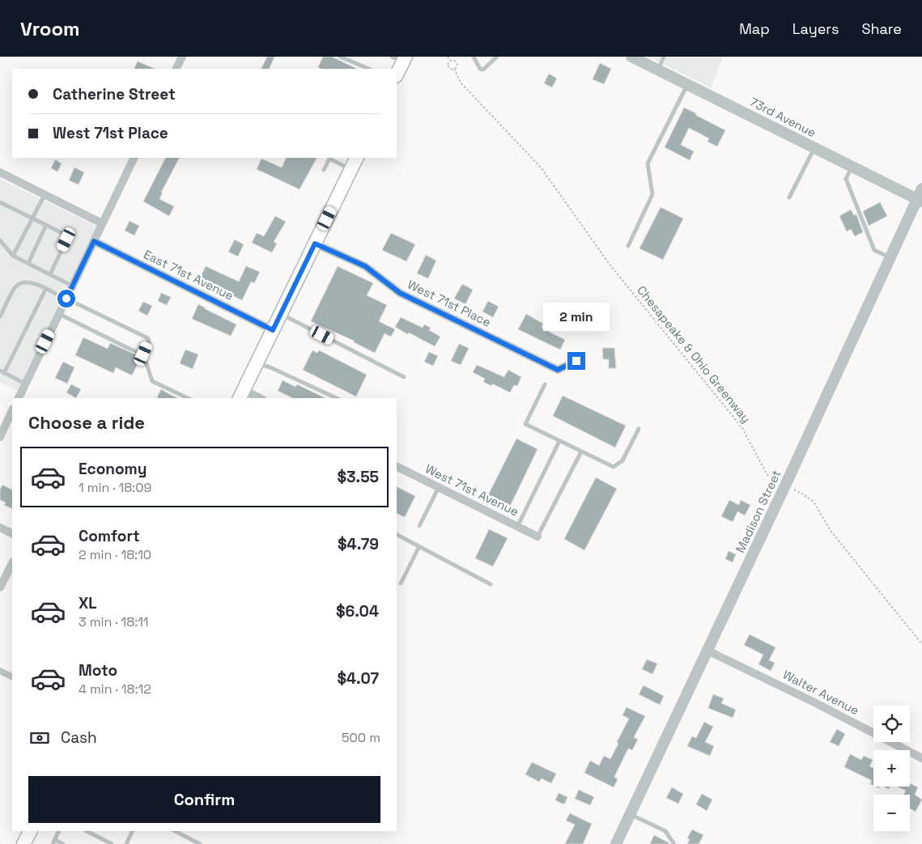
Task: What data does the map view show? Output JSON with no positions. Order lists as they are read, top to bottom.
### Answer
{
  "streets": {
    "street": [
      "73rd Avenue",
      "East 71st Avenue",
      "West 71st Place",
      "West 71st Avenue",
      "Madison Street",
      "Walter Avenue"
    ],
    "path": ["Chesapeake & Ohio Greenway"]
  },
  "crossings": [
    ["73rd Avenue", "Madison Street"],
    ["Chesapeake & Ohio Greenway", "Madison Street"],
    ["Madison Street", "Walter Avenue"]
  ],
  "page": {
    "header": "Vroom",
    "nav": ["Map", "Layers", "Share"],
    "banner": ["Catherine Street", "West 71st Place"],
    "bubble": "2 min",
    "heading": "Choose a ride",
    "list": [
      {
        "name": "Economy",
        "note": "1 min · 18:09",
        "value": "$3.55"
      },
      {
        "name": "Comfort",
        "note": "2 min · 18:10",
        "value": "$4.79"
      },
      {
        "name": "XL",
        "note": "3 min · 18:11",
        "value": "$6.04"
      },
      {
        "name": "Moto",
        "note": "4 min · 18:12",
        "value": "$4.07"
      }
    ],
    "map_buttons": ["+", "−"],
    "pay": ["Cash", "500 m"],
    "buttons": "Confirm"
  }
}
